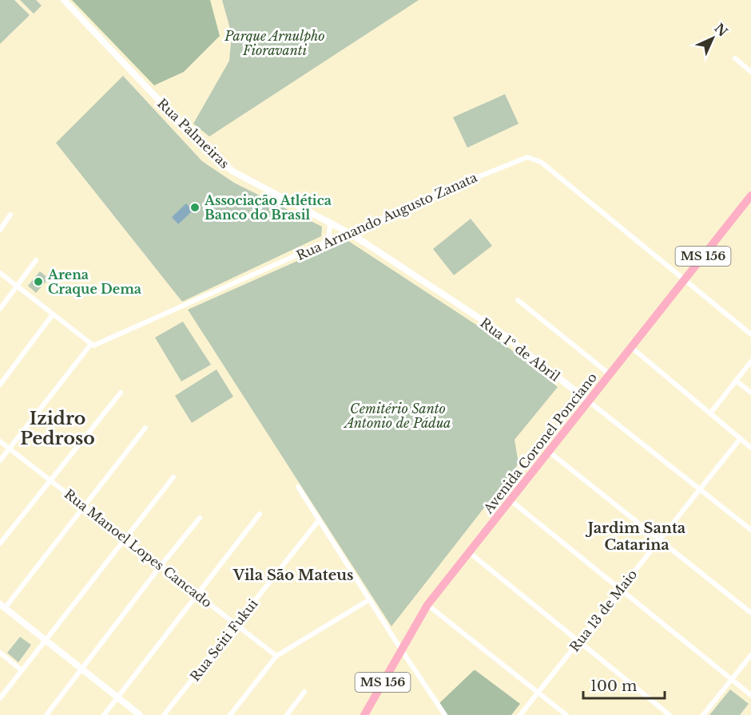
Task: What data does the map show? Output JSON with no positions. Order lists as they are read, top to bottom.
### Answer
{
  "streets": {
    "main road": ["MS 156", "Avenida Coronel Ponciano"],
    "street": [
      "Rua Palmeiras",
      "Rua Armando Augusto Zanata",
      "Rua 1º de Abril",
      "Rua Manoel Lopes Cancado",
      "Rua 13 de Maio",
      "Rua Seiti Fukui"
    ]
  },
  "crossings": [
    ["Rua Palmeiras", "Rua Armando Augusto Zanata"],
    ["Rua Palmeiras", "Rua 1º de Abril"],
    ["Rua Armando Augusto Zanata", "Rua 1º de Abril"],
    ["Rua Armando Augusto Zanata", "Avenida Coronel Ponciano"],
    ["Rua 1º de Abril", "Avenida Coronel Ponciano"],
    ["Rua 1º de Abril", "Rua 13 de Maio"],
    ["Rua Manoel Lopes Cancado", "Rua Seiti Fukui"]
  ],
  "districts": ["Izidro Pedroso", "Jardim Santa Catarina", "Vila São Mateus"],
  "parks": ["Parque Arnulpho Fioravanti", "Cemitério Santo Antonio de Pádua"],
  "places": ["Associação Atlética Banco do Brasil", "Arena Craque Dema"],
  "scale_bar": "100 m",
  "north": "top right"
}
